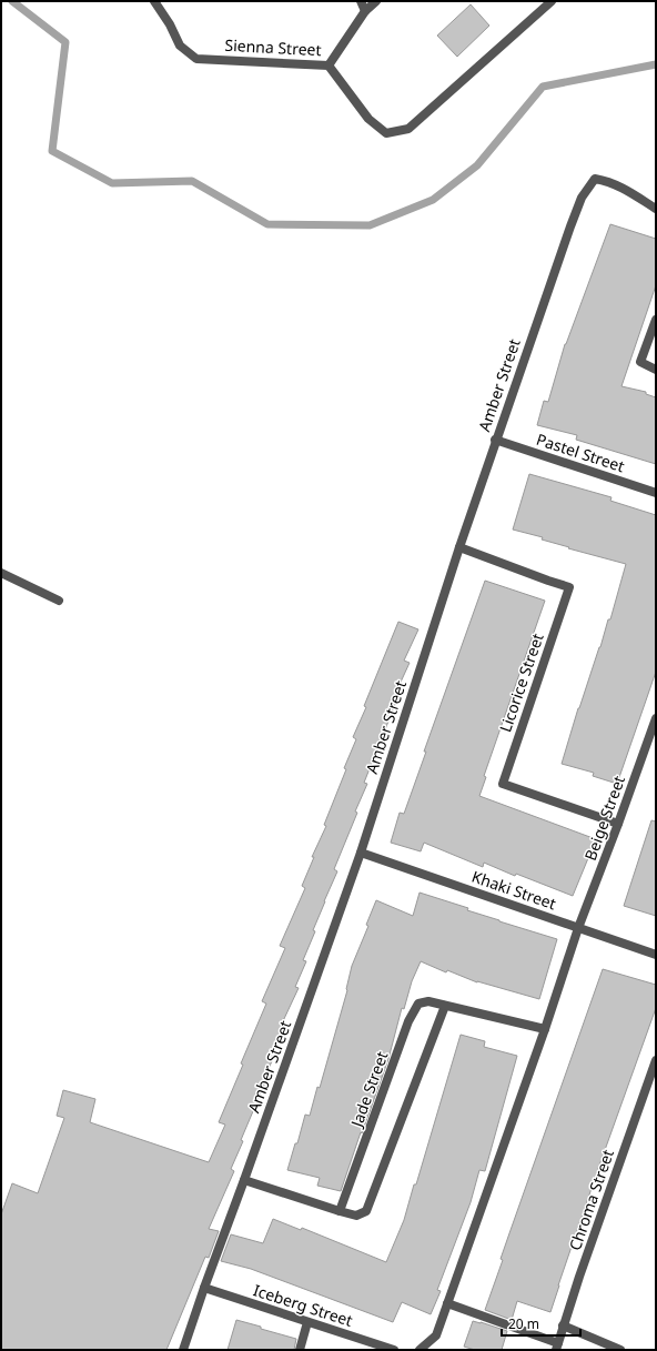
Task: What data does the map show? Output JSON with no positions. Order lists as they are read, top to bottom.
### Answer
{
  "streets": {
    "street": [
      "Sienna Street",
      "Amber Street",
      "Pastel Street",
      "Licorice Street",
      "Beige Street",
      "Khaki Street",
      "Jade Street",
      "Chroma Street",
      "Iceberg Street"
    ]
  },
  "crossings": [
    ["Amber Street", "Pastel Street"],
    ["Amber Street", "Licorice Street"],
    ["Amber Street", "Khaki Street"],
    ["Amber Street", "Iceberg Street"],
    ["Licorice Street", "Beige Street"],
    ["Beige Street", "Khaki Street"]
  ],
  "scale_bar": "20 m"
}
